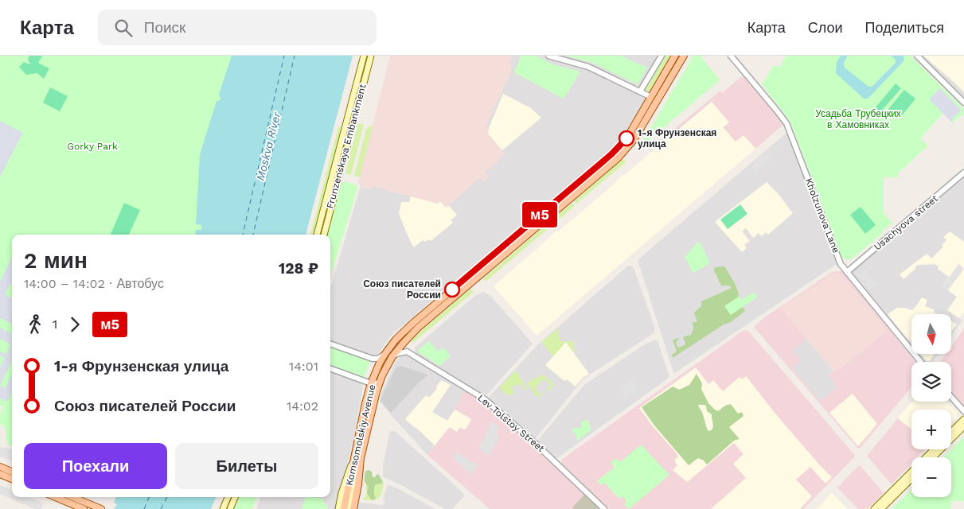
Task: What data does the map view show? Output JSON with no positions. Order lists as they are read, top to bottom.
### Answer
{
  "streets": {
    "main road": ["Frunzenskaya Embankment", "Komsomolskiy Avenue"],
    "street": ["Kholzunova Lane", "Usachyova street", "Lev Tolstoy Street"]
  },
  "crossings": [
    ["Kholzunova Lane", "Usachyova street"],
    ["Lev Tolstoy Street", "Komsomolskiy Avenue"]
  ],
  "water": ["Moskva River"],
  "parks": ["Усадьба Трубецких в Хамовниках", "Gorky Park"],
  "places": ["1-я Фрунзенская улица", "Союз писателей России"],
  "lines": ["bus line м5"],
  "north": "bottom",
  "page": {
    "header": "Карта",
    "search": "Поиск",
    "nav": ["Карта", "Слои", "Поделиться"],
    "on_map": "м5",
    "heading": ["2 мин", "14:00 – 14:02 · Автобус", "128 ₽"],
    "legs": ["1", "м5"],
    "map_buttons": ["+", "−"],
    "list": [
      {
        "name": "1-я Фрунзенская улица",
        "value": "14:01"
      },
      {
        "name": "Союз писателей России",
        "value": "14:02"
      }
    ],
    "buttons": ["Поехали", "Билеты"]
  }
}
